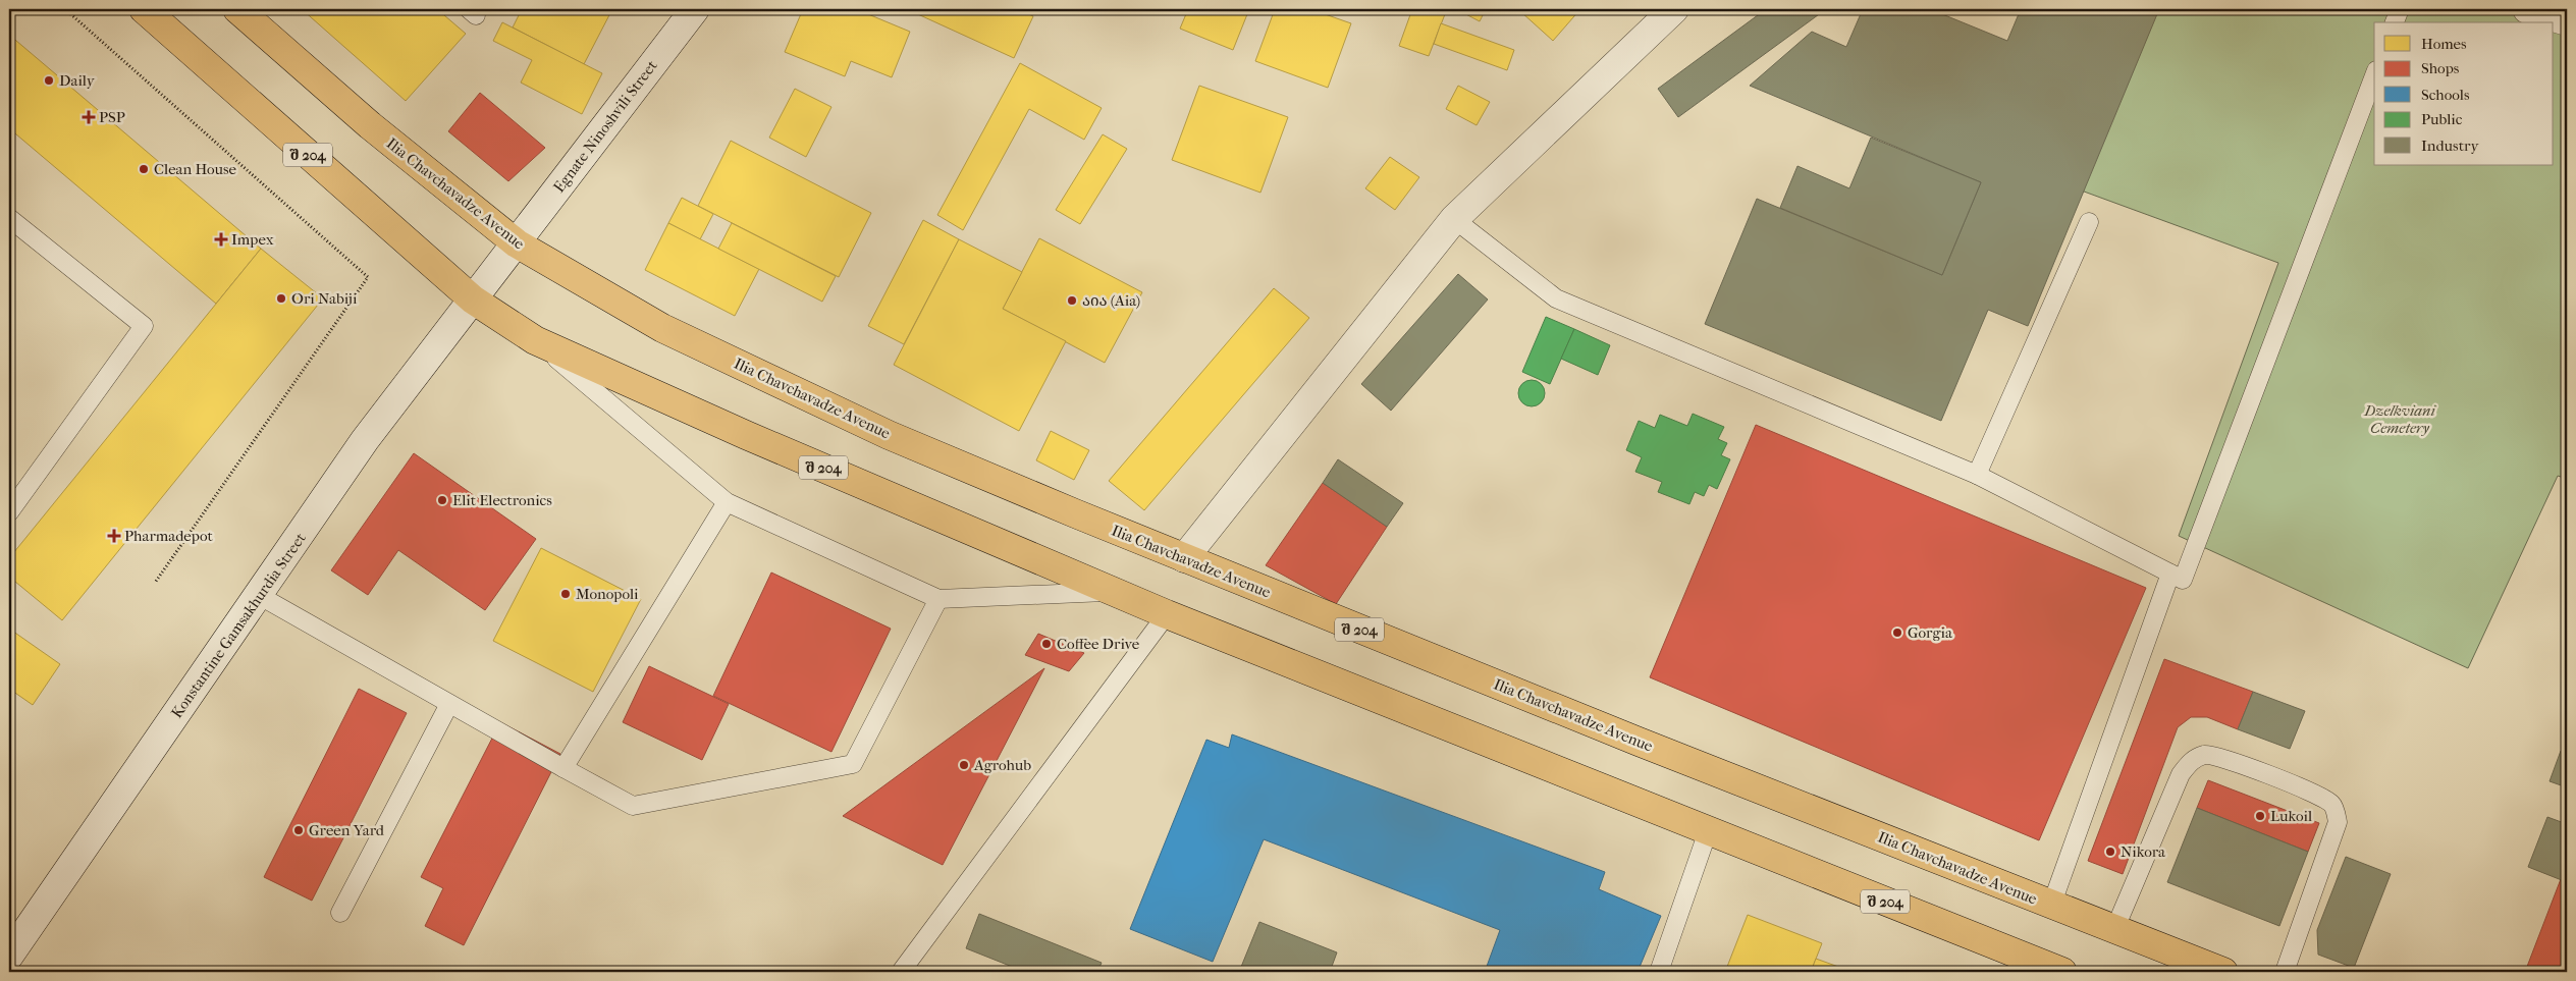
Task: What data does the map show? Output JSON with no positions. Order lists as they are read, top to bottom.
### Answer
{
  "streets": {
    "main road": ["შ 204", "Ilia Chavchavadze Avenue"],
    "street": ["Egnate Ninoshvili Street", "Konstantine Gamsakhurdia Street"]
  },
  "crossings": [
    ["Egnate Ninoshvili Street", "შ 204"],
    ["Egnate Ninoshvili Street", "Ilia Chavchavadze Avenue"],
    ["Egnate Ninoshvili Street", "Konstantine Gamsakhurdia Street"],
    ["შ 204", "Konstantine Gamsakhurdia Street"]
  ],
  "parks": ["Dzelkviani Cemetery"],
  "places": {
    "other": [
      "Daily",
      "Clean House",
      "Ori Nabiji",
      "აია (Aia)",
      "Elit Electronics",
      "Monopoli",
      "Gorgia",
      "Coffee Drive",
      "Agrohub",
      "Lukoil",
      "Green Yard",
      "Nikora"
    ],
    "health": ["PSP", "Impex", "Pharmadepot"]
  },
  "legend": [
    "Homes",
    "Shops",
    "Schools",
    "Public",
    "Industry"
  ]
}
